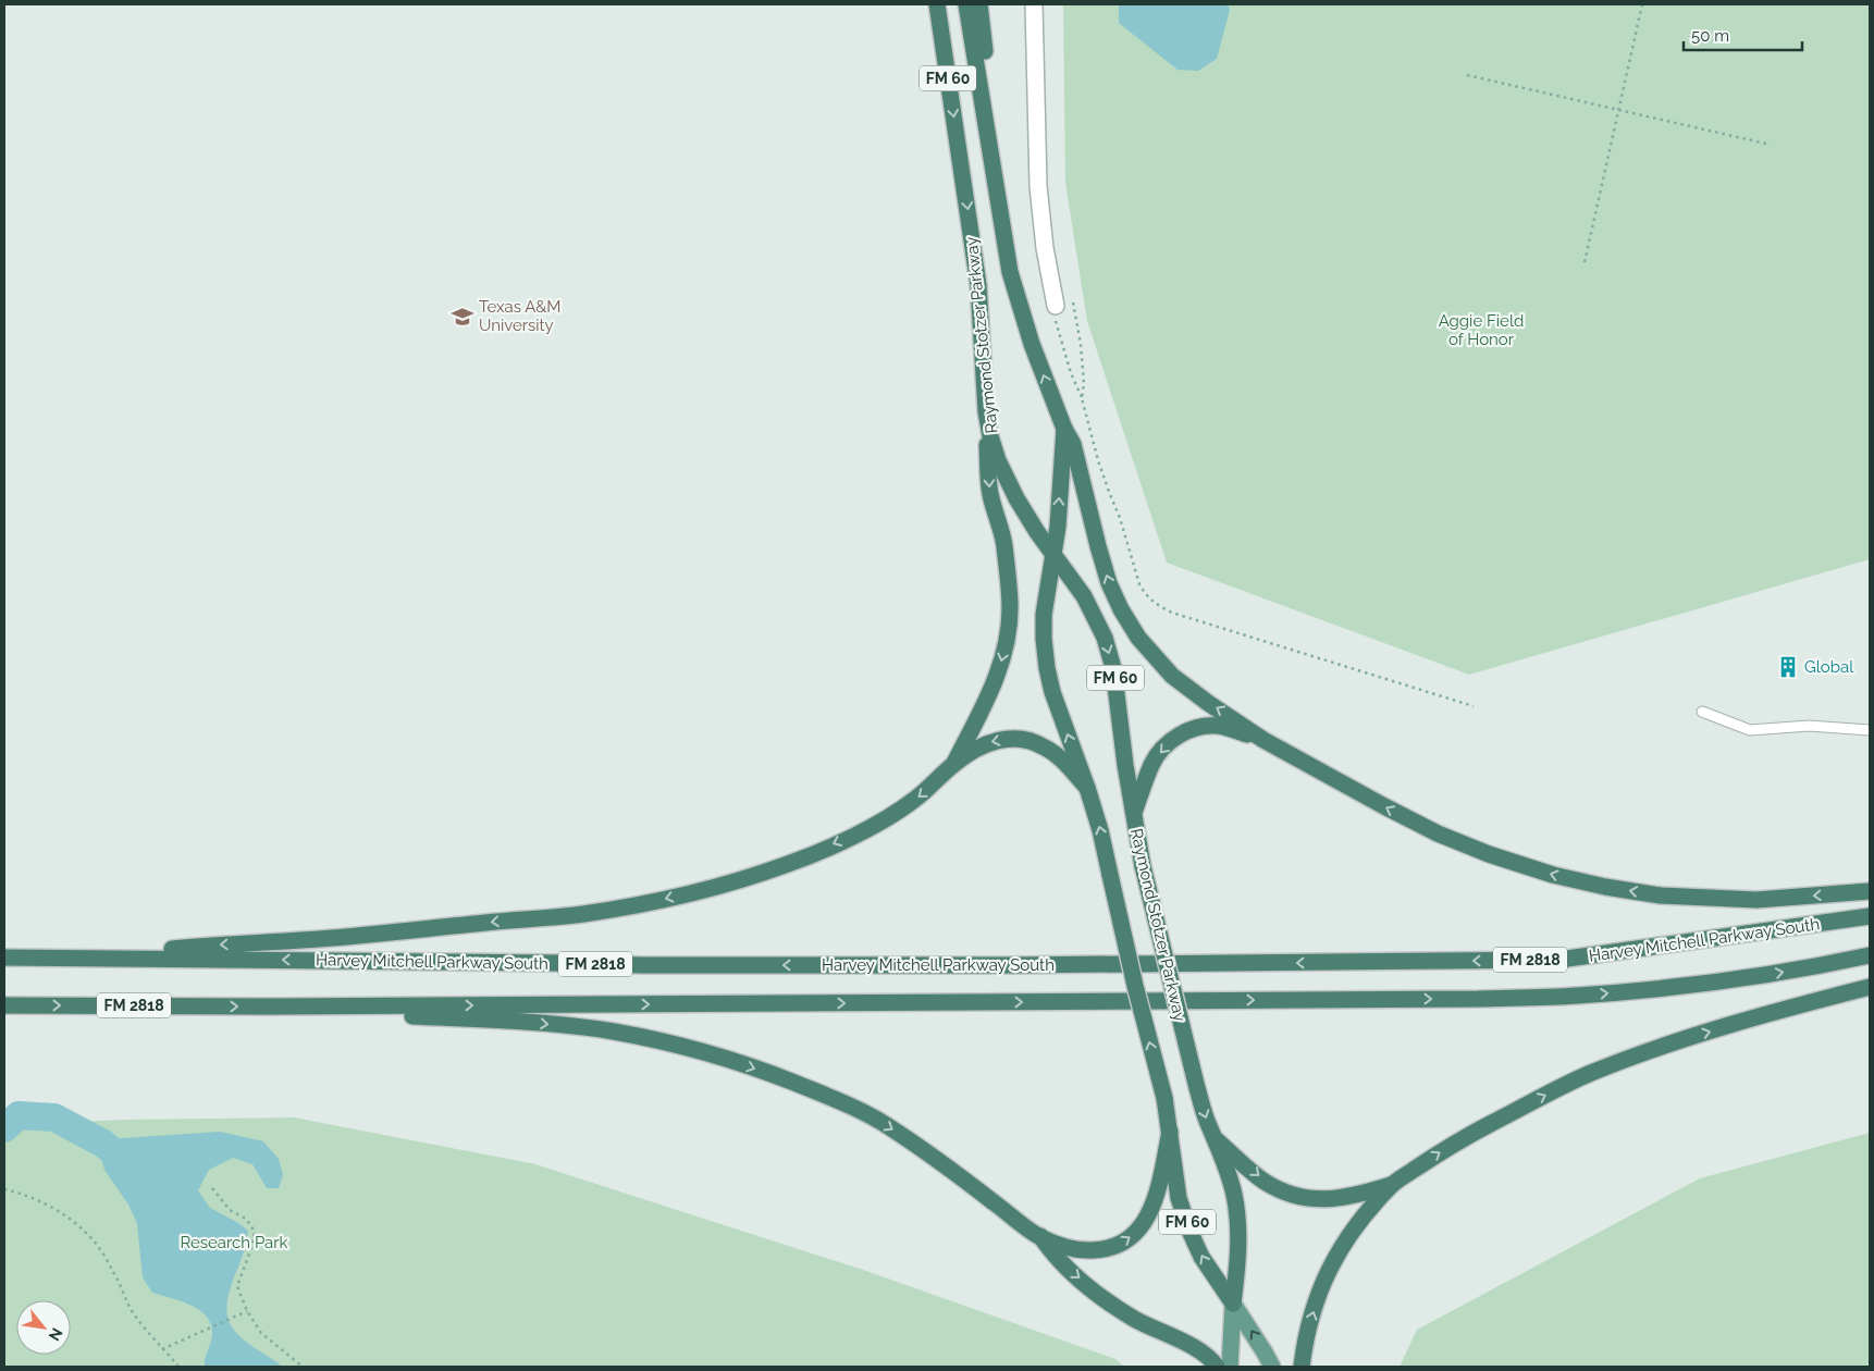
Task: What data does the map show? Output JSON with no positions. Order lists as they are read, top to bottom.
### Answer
{
  "streets": {
    "highway": [
      "FM 60",
      "Raymond Stotzer Parkway",
      "Harvey Mitchell Parkway South",
      "FM 2818"
    ]
  },
  "parks": ["Aggie Field of Honor", "Research Park"],
  "places": {
    "school or university": ["Texas A&M University"],
    "building": ["Global"]
  },
  "scale_bar": "50 m",
  "north": "bottom right"
}
